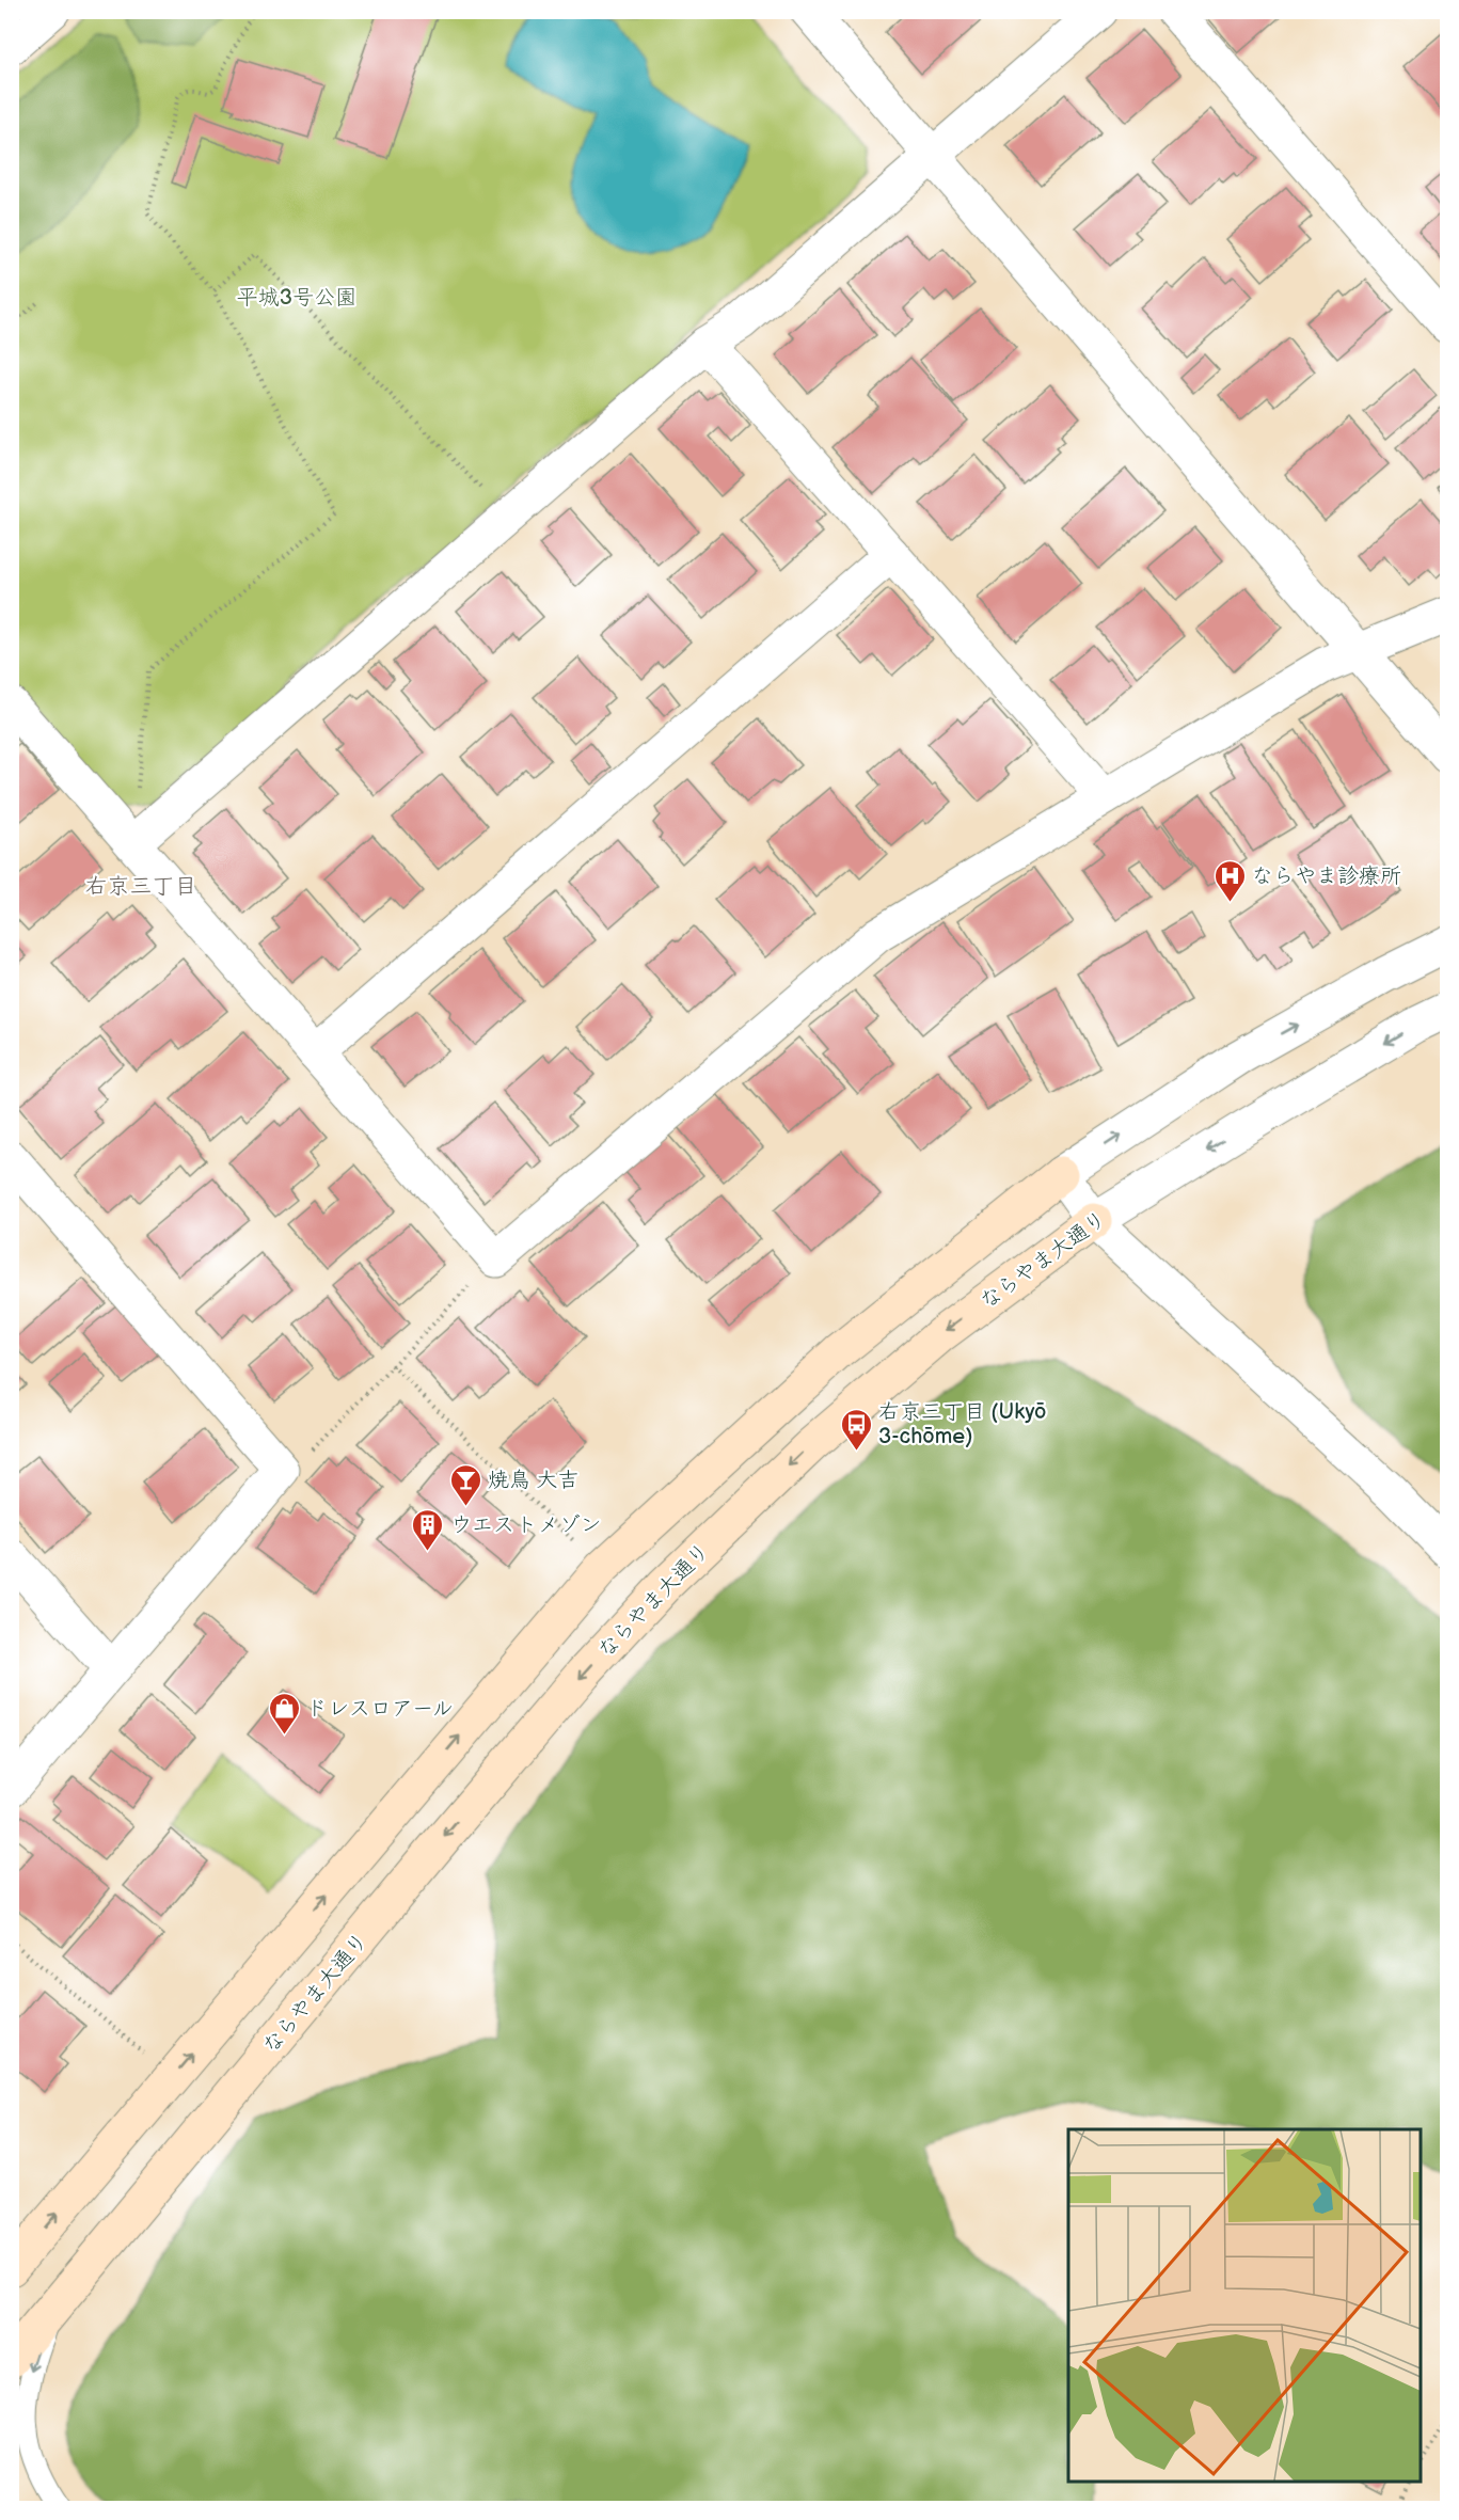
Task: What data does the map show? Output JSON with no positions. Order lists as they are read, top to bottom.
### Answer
{
  "streets": {
    "main road": ["ならやま大通り"]
  },
  "one_way": ["ならやま大通り"],
  "districts": ["右京三丁目"],
  "parks": ["平城3号公園"],
  "places": {
    "hospital": ["ならやま診療所"],
    "bus stop": ["右京三丁目 (Ukyō 3-chōme)"],
    "bar": ["焼鳥 大吉"],
    "building": ["ウエストメゾン"],
    "shop": ["ドレスロアール"]
  }
}
